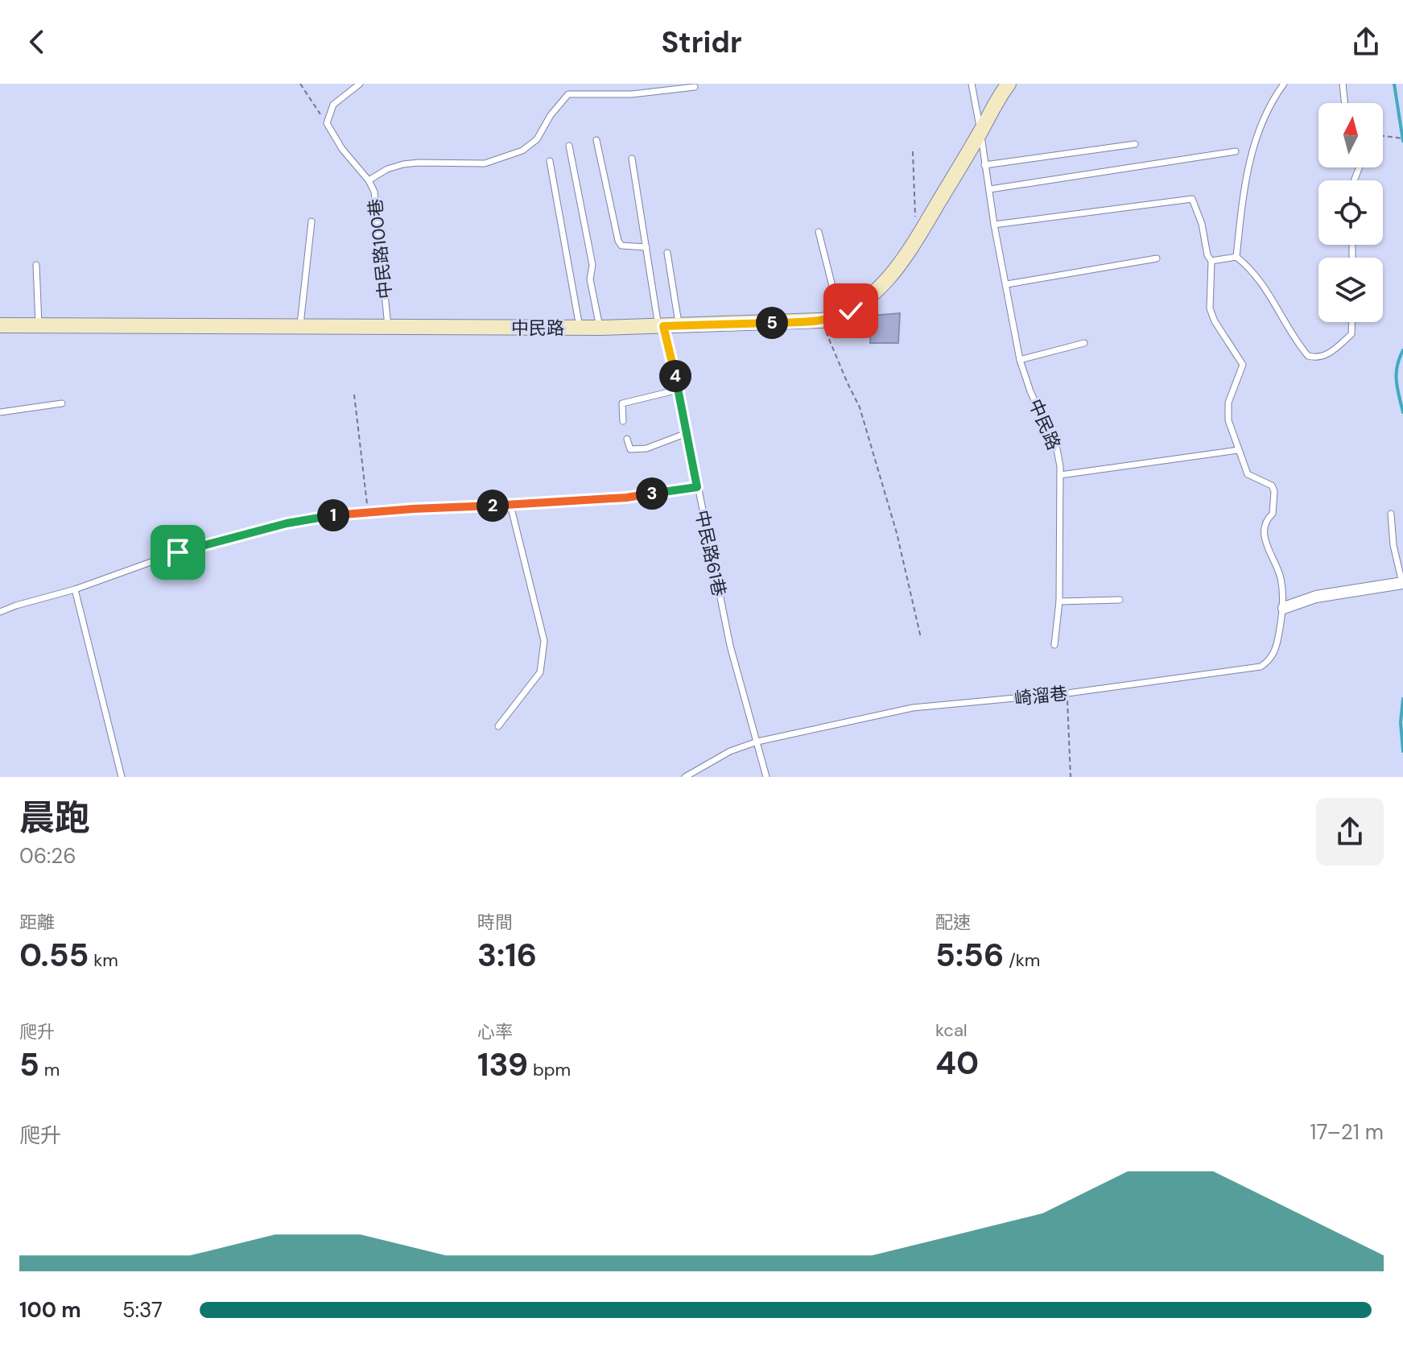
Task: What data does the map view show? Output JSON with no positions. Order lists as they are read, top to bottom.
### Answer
{
  "streets": {
    "street": ["中民路"],
    "lane": ["中民路100巷", "中民路61巷", "崎溜巷"]
  },
  "crossings": [
    ["中民路100巷", "中民路"],
    ["中民路", "中民路61巷"],
    ["中民路61巷", "崎溜巷"]
  ],
  "north": "top",
  "page": {
    "header": "Stridr",
    "pins": [
      "5",
      "4",
      "3",
      "2",
      "1"
    ],
    "heading": ["晨跑", "06:26"],
    "stats": [
      ["距離", "0.55 km"],
      ["時間", "3:16"],
      ["配速", "5:56 /km"],
      ["爬升", "5 m"],
      ["心率", "139 bpm"],
      ["kcal", "40"]
    ],
    "chart": ["爬升", "17–21 m"],
    "list": [
      {
        "name": "100 m",
        "note": "5:37"
      }
    ]
  }
}
